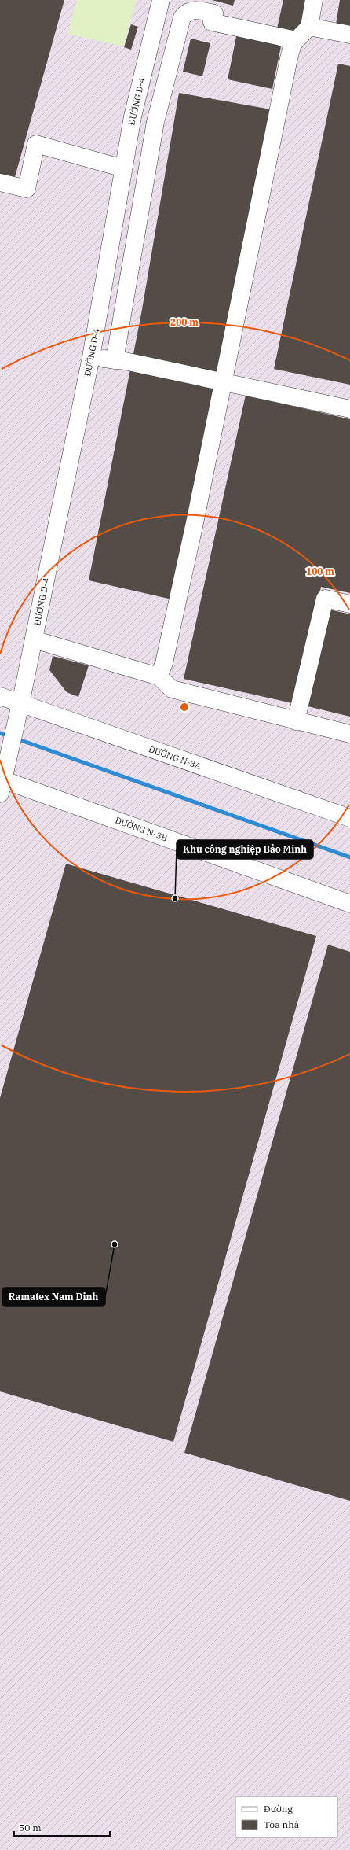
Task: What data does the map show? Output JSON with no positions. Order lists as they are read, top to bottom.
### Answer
{
  "streets": {
    "street": ["ĐƯỜNG D-4", "ĐƯỜNG N-3A", "ĐƯỜNG N-3B"]
  },
  "crossings": [
    ["ĐƯỜNG D-4", "ĐƯỜNG N-3A"],
    ["ĐƯỜNG D-4", "ĐƯỜNG N-3B"]
  ],
  "places": ["Khu công nghiệp Bảo Minh", "Ramatex Nam Dinh"],
  "legend": ["Đường", "Tòa nhà"],
  "scale_bar": "50 m",
  "rings": ["200 m", "100 m"]
}
